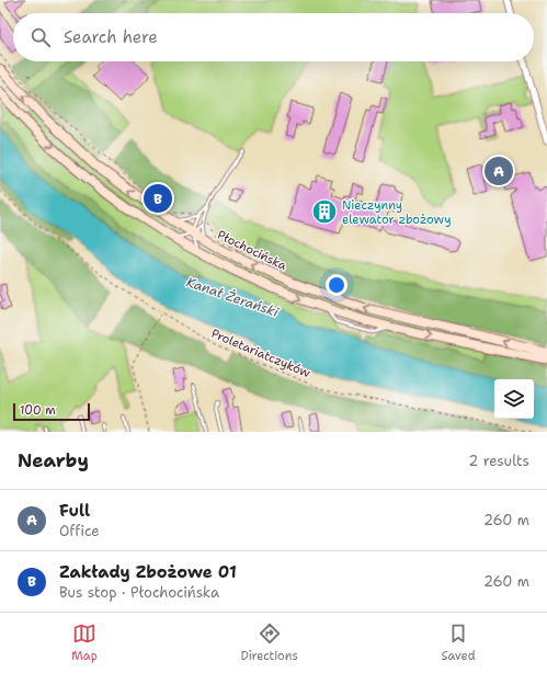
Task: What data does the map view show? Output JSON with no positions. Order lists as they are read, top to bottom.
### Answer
{
  "streets": {
    "main road": ["Płochocińska"],
    "path": ["Proletariatczyków"]
  },
  "water": ["Kanał Żerański"],
  "places": {
    "building": ["Nieczynny elewator zbożowy"]
  },
  "scale_bar": "100 m",
  "page": {
    "search": "Search here",
    "pins": ["A", "B"],
    "scale": "100 m",
    "heading": ["Nearby", "2 results"],
    "list": [
      {
        "mark": "A",
        "name": "Full",
        "note": "Office",
        "value": "260 m"
      },
      {
        "mark": "B",
        "name": "Zakłady Zbożowe 01",
        "note": "Bus stop · Płochocińska",
        "value": "260 m"
      }
    ],
    "nav": ["Map", "Directions", "Saved"]
  }
}
